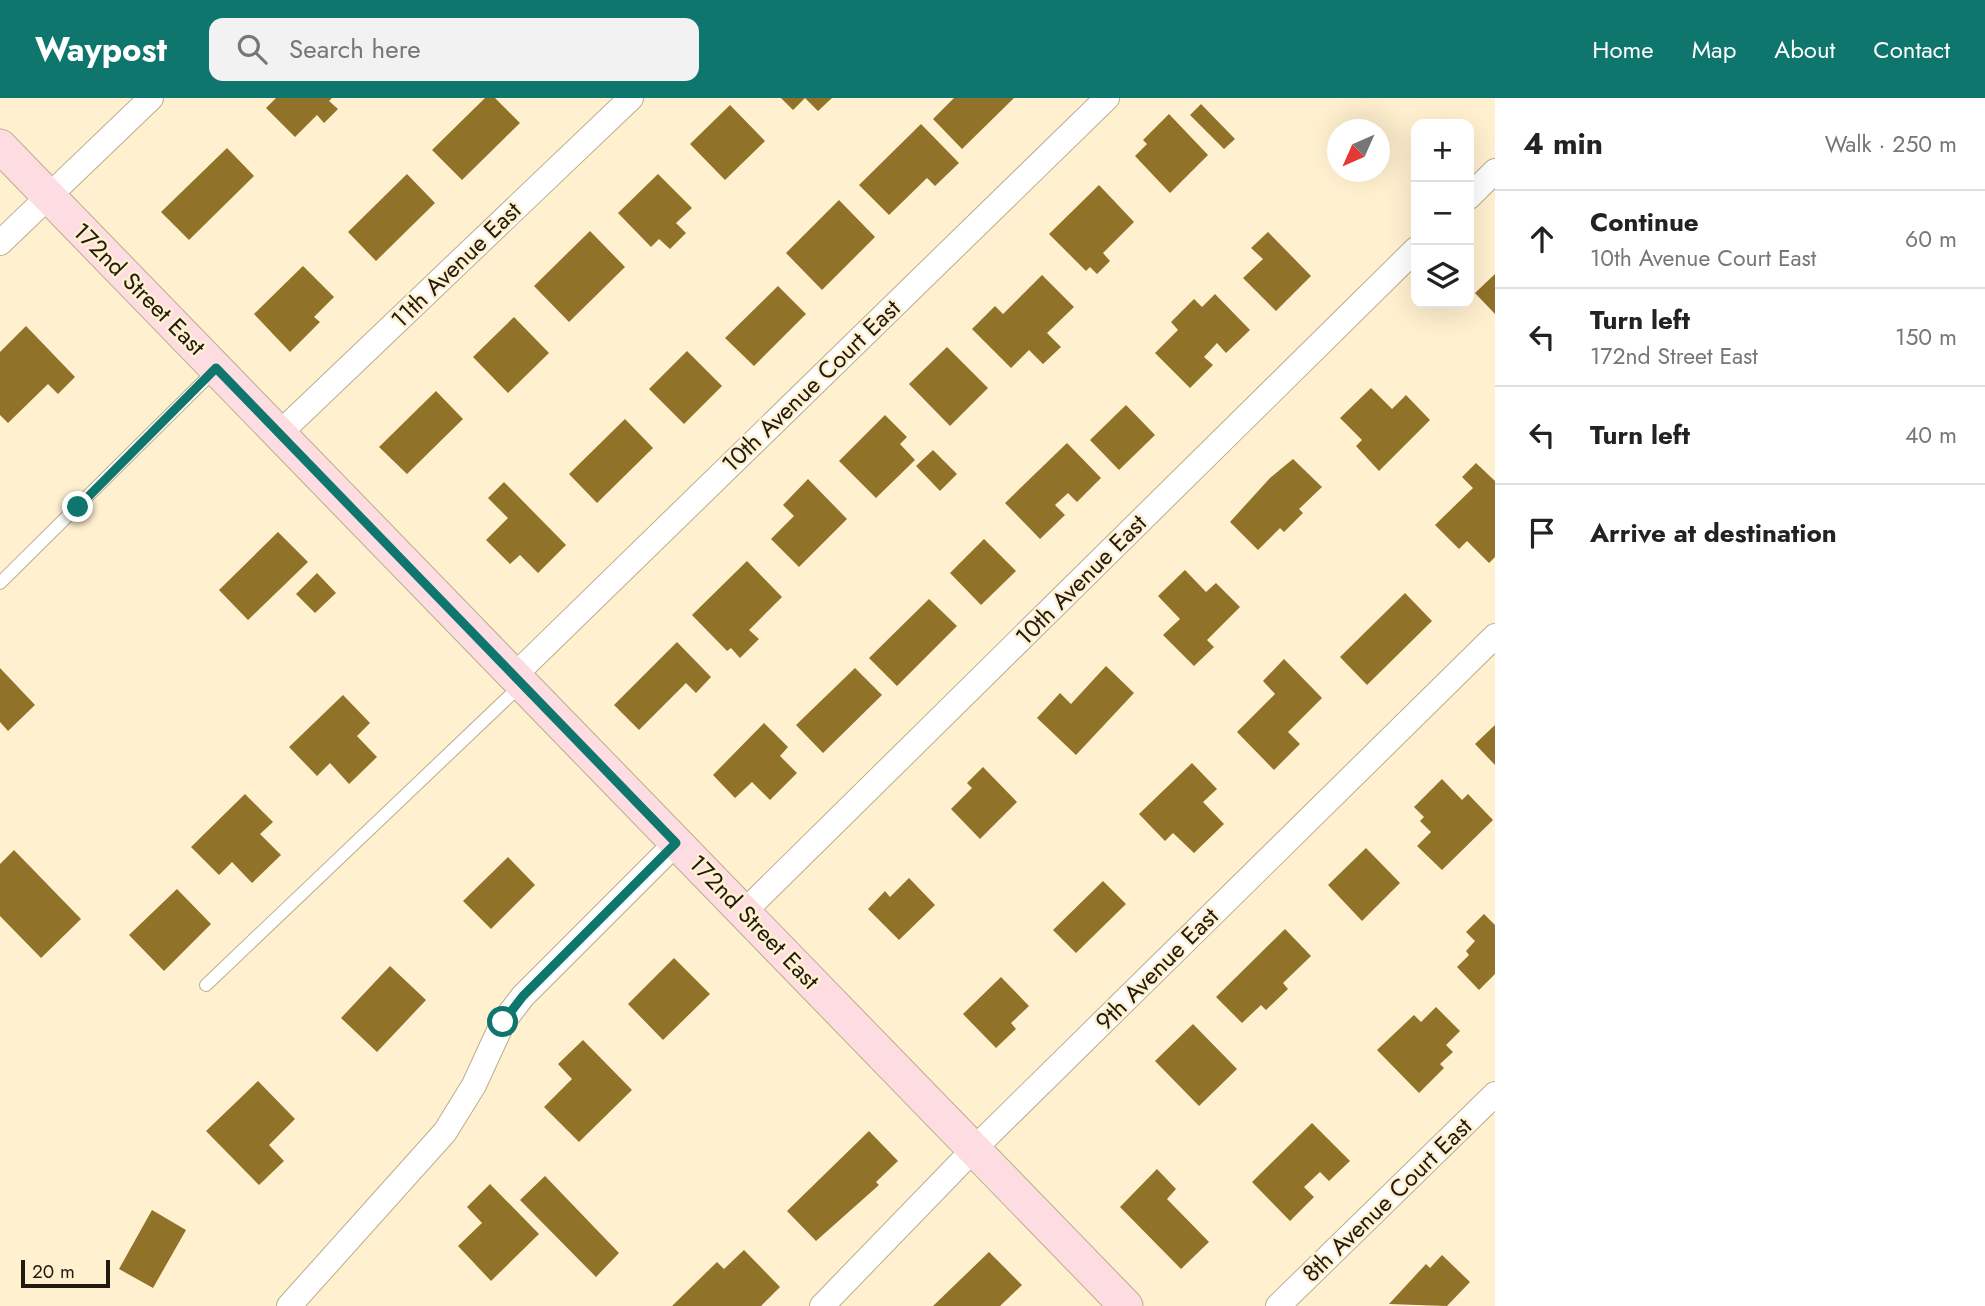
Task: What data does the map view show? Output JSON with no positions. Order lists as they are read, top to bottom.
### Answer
{
  "streets": {
    "street": [
      "11th Avenue East",
      "172nd Street East",
      "10th Avenue Court East",
      "10th Avenue East",
      "9th Avenue East",
      "8th Avenue Court East"
    ]
  },
  "crossings": [
    ["11th Avenue East", "172nd Street East"],
    ["172nd Street East", "10th Avenue Court East"],
    ["172nd Street East", "10th Avenue East"],
    ["172nd Street East", "9th Avenue East"]
  ],
  "scale_bar": "20 m",
  "north": "bottom left",
  "page": {
    "header": "Waypost",
    "search": "Search here",
    "nav": [
      "Home",
      "Map",
      "About",
      "Contact"
    ],
    "heading": ["4 min", "Walk · 250 m"],
    "map_buttons": ["+", "−"],
    "list": [
      ["Continue", "10th Avenue Court East", "60 m"],
      ["Turn left", "172nd Street East", "150 m"],
      ["Turn left", "40 m"],
      "Arrive at destination"
    ],
    "scale": "20 m"
  }
}
